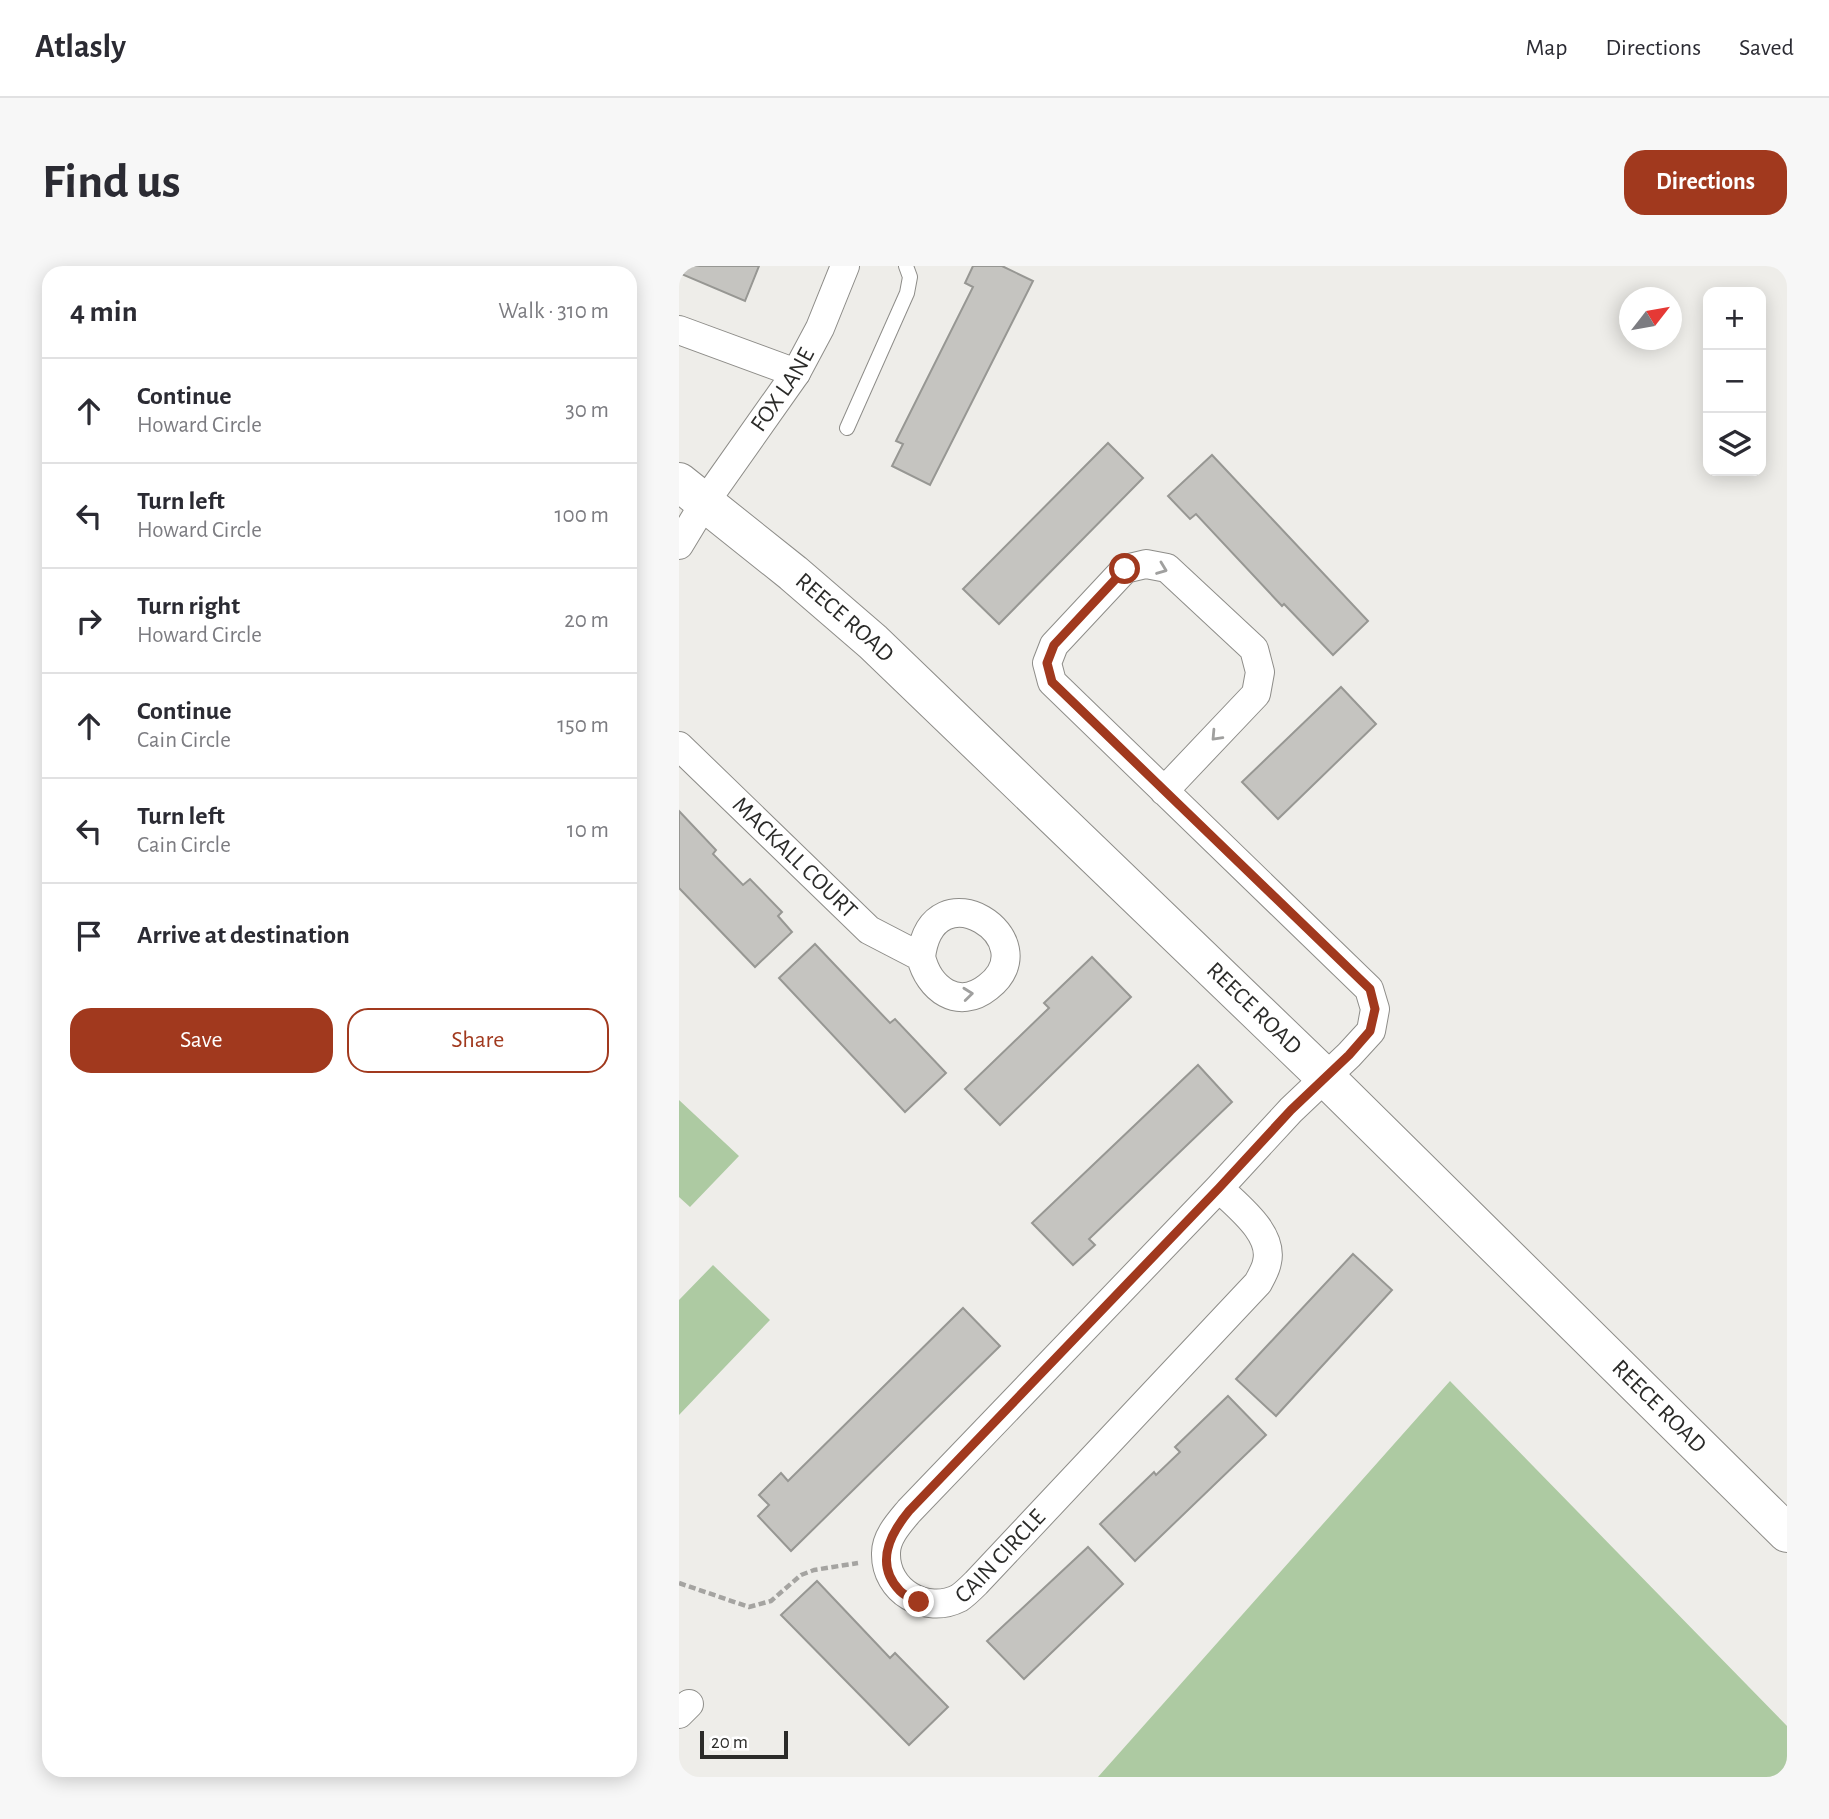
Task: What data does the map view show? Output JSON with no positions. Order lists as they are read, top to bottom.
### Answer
{
  "streets": {
    "main road": ["REECE ROAD"],
    "street": ["FOX LANE", "MACKALL COURT", "CAIN CIRCLE"]
  },
  "crossings": [
    ["FOX LANE", "REECE ROAD"],
    ["REECE ROAD", "CAIN CIRCLE"]
  ],
  "scale_bar": "20 m",
  "north": "top right",
  "page": {
    "header": "Atlasly",
    "nav": ["Map", "Directions", "Saved"],
    "buttons": [
      "Directions",
      ["Save", "Share"]
    ],
    "title": "Find us",
    "heading": ["4 min", "Walk · 310 m"],
    "map_buttons": ["+", "−"],
    "list": [
      ["Continue", "Howard Circle", "30 m"],
      ["Turn left", "Howard Circle", "100 m"],
      ["Turn right", "Howard Circle", "20 m"],
      ["Continue", "Cain Circle", "150 m"],
      ["Turn left", "Cain Circle", "10 m"],
      "Arrive at destination"
    ],
    "scale": "20 m"
  }
}
